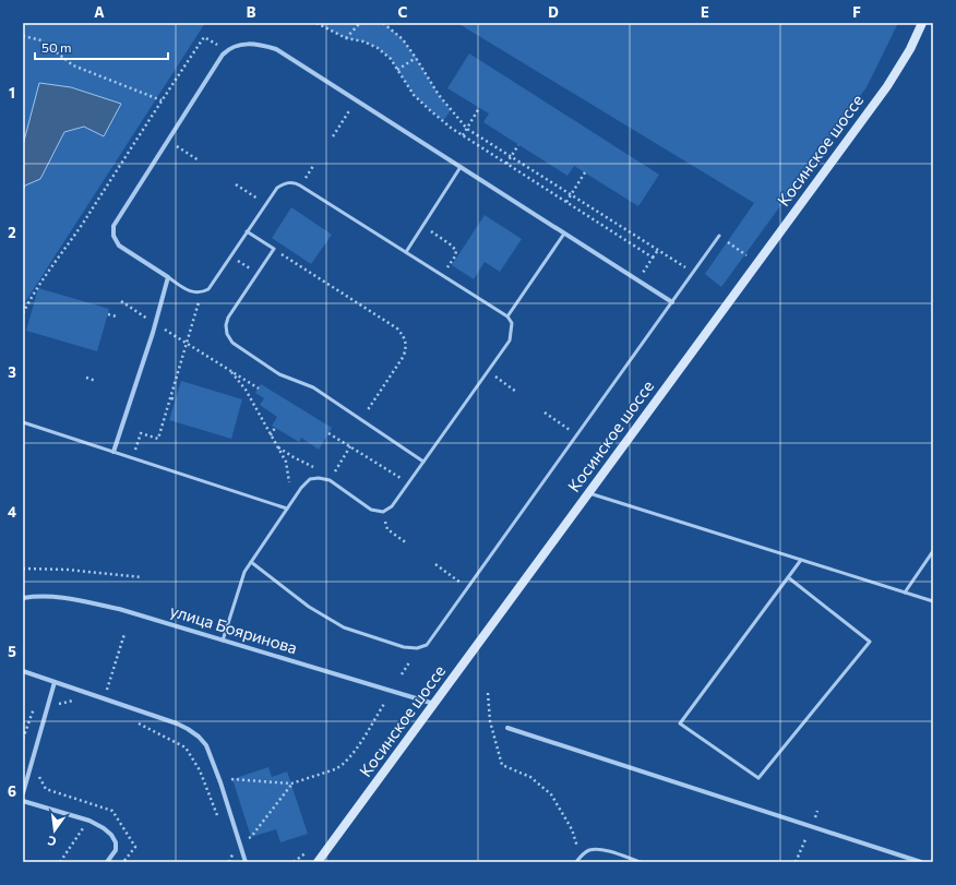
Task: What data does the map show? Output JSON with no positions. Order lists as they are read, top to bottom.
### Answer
{
  "streets": {
    "main road": ["Косинское шоссе"],
    "street": ["улица Бояринова"]
  },
  "crossings": [
    ["Косинское шоссе", "улица Бояринова"]
  ],
  "scale_bar": "50 m",
  "north": "bottom",
  "grid": {
    "columns": [
      "A",
      "B",
      "C",
      "D",
      "E",
      "F"
    ],
    "rows": [
      "1",
      "2",
      "3",
      "4",
      "5",
      "6"
    ]
  }
}
